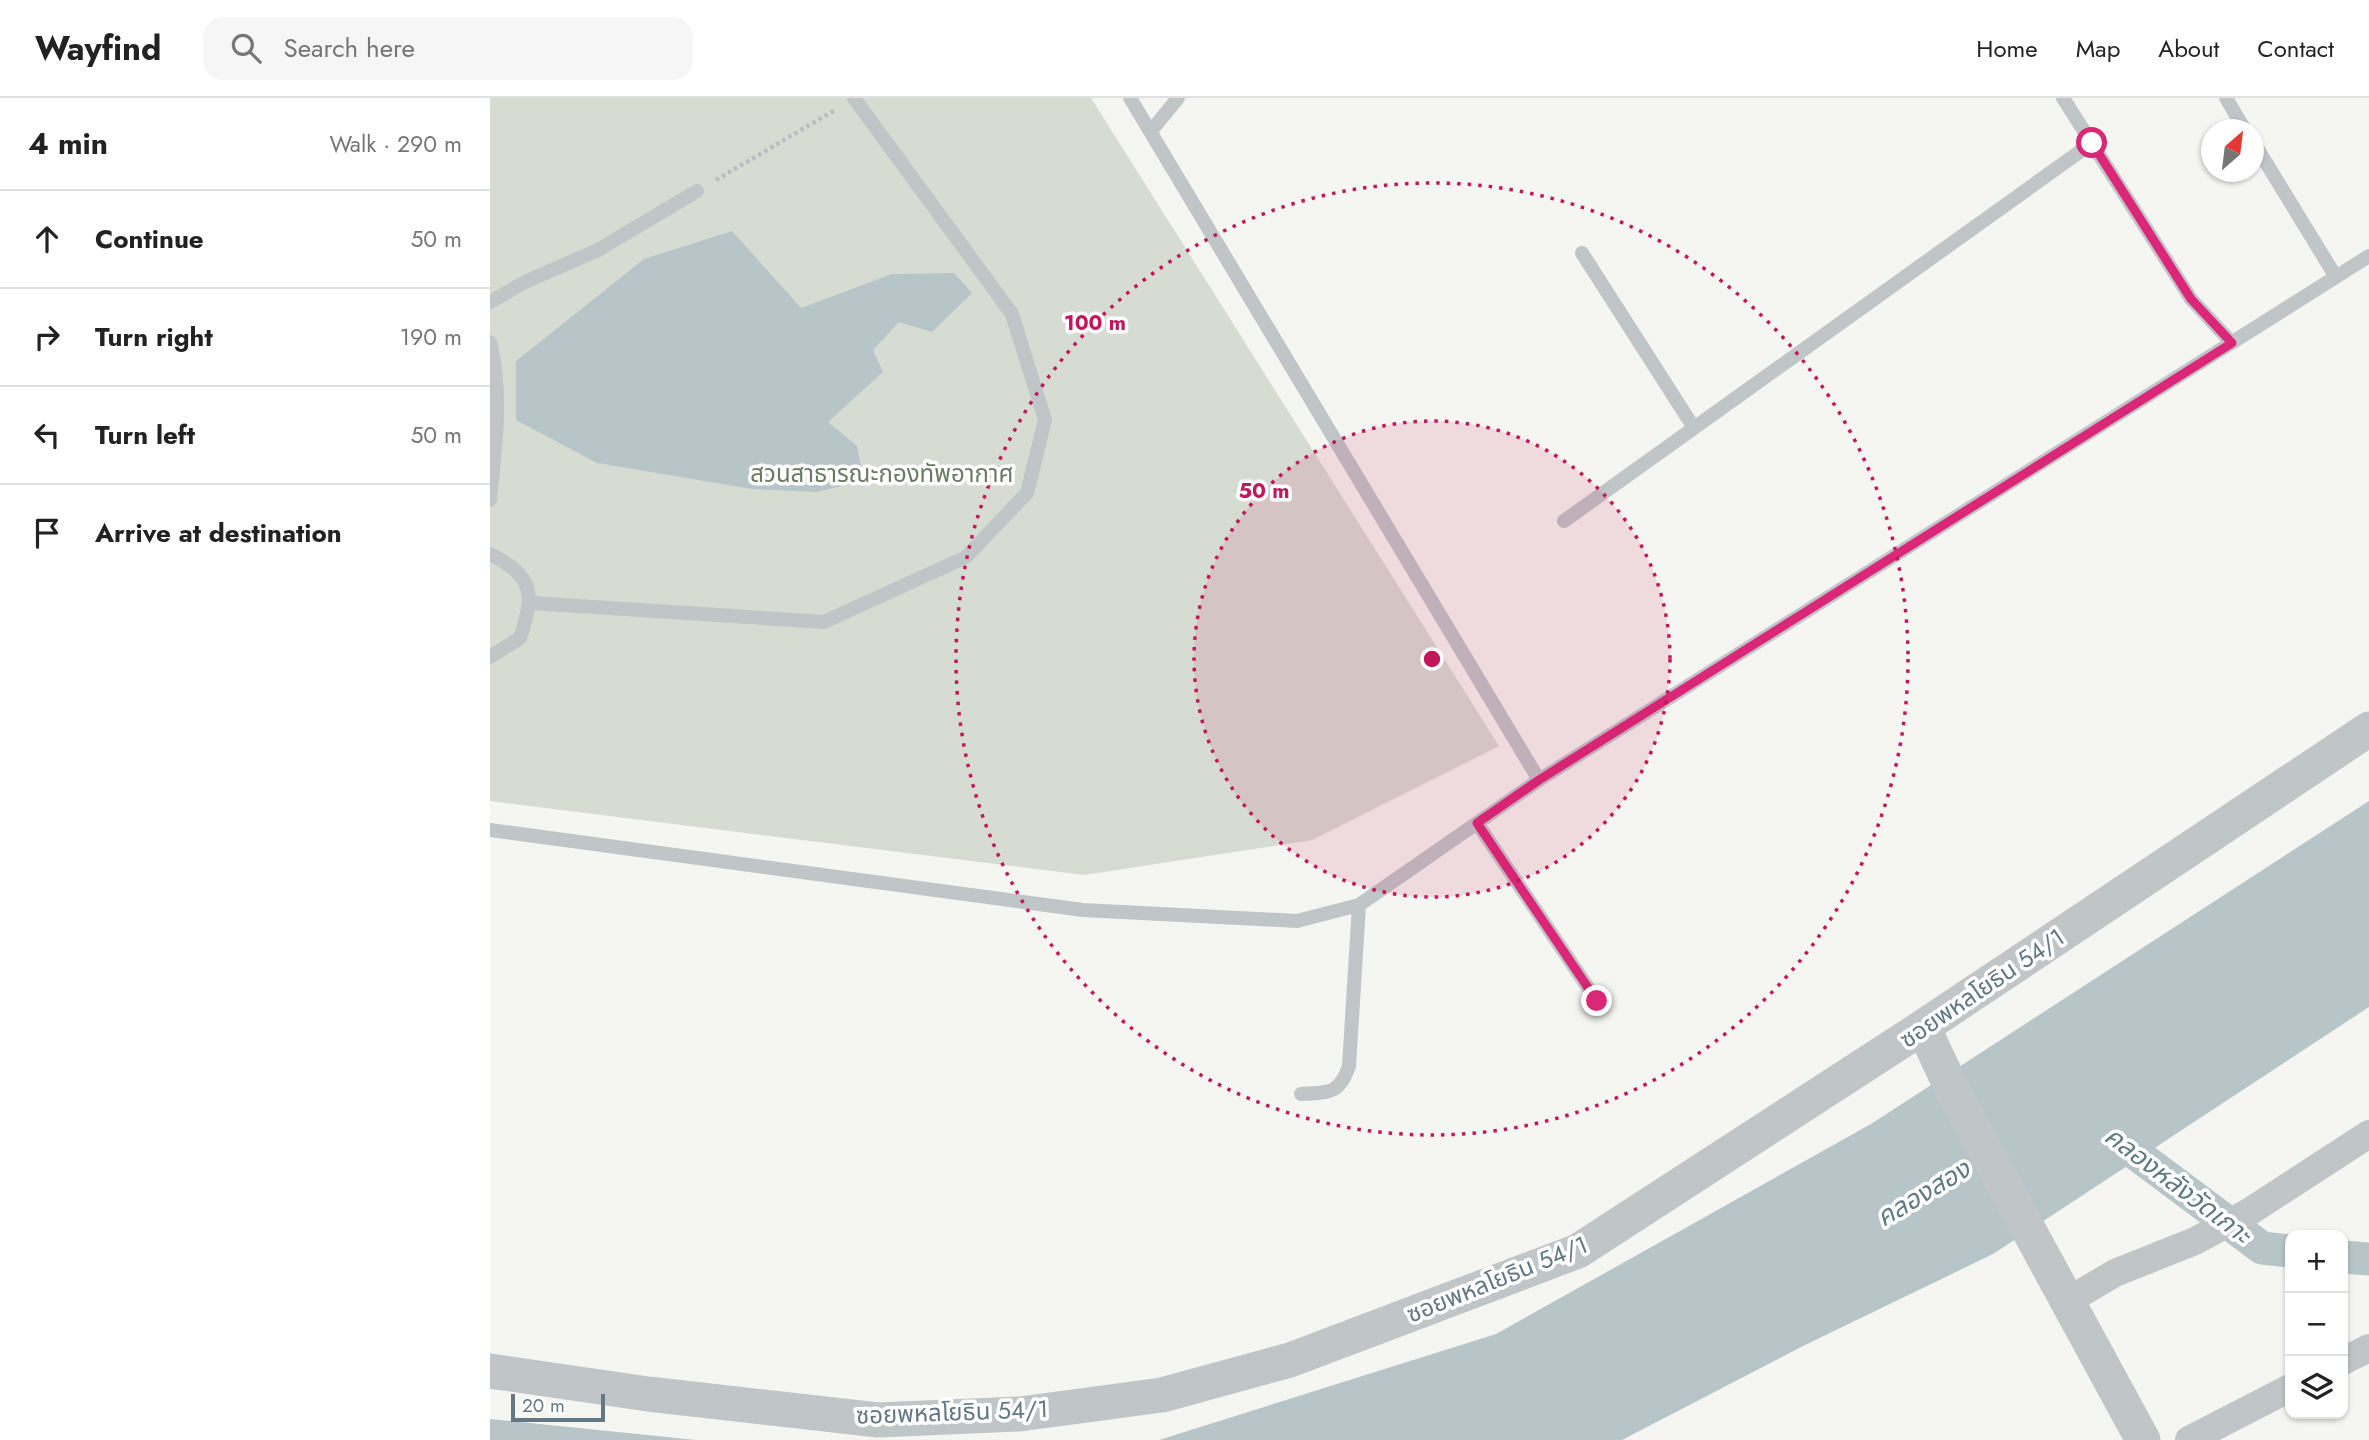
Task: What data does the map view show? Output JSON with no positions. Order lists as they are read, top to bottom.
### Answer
{
  "streets": {
    "street": ["ซอยพหลโยธิน 54/1"]
  },
  "water": ["คลองหลังวัดเกาะ", "คลองสอง"],
  "parks": ["สวนสาธารณะกองทัพอากาศ"],
  "scale_bar": "20 m",
  "north": "top right",
  "page": {
    "header": "Wayfind",
    "search": "Search here",
    "nav": [
      "Home",
      "Map",
      "About",
      "Contact"
    ],
    "heading": ["4 min", "Walk · 290 m"],
    "list": [
      ["Continue", "50 m"],
      ["Turn right", "190 m"],
      ["Turn left", "50 m"],
      "Arrive at destination"
    ],
    "map_buttons": ["+", "−"],
    "scale": "20 m"
  },
  "rings": ["100 m", "50 m"]
}
